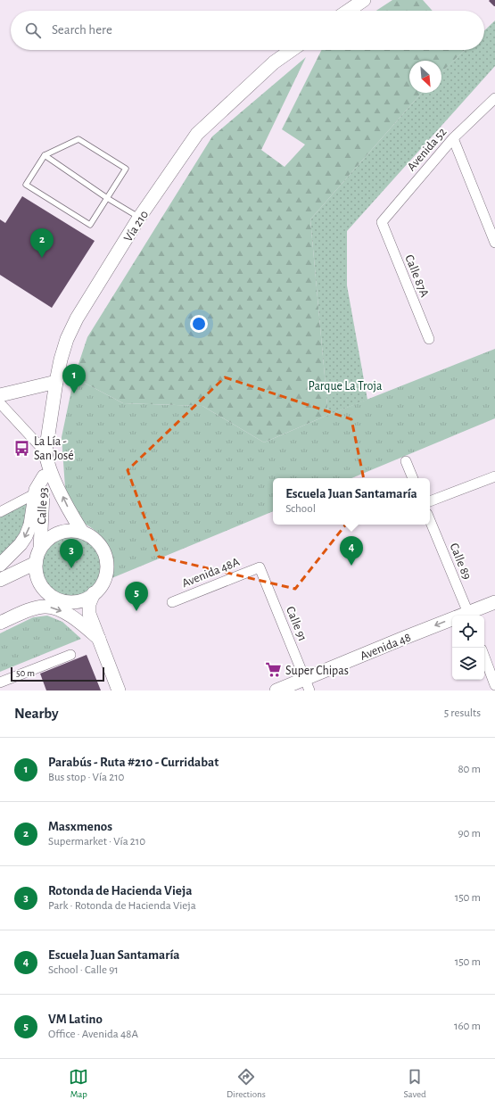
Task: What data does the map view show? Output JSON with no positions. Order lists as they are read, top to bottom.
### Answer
{
  "streets": {
    "main road": ["Vía 210", "Calle 93", "Avenida 48"],
    "street": [
      "Avenida 52",
      "Calle 87A",
      "Calle 89",
      "Avenida 48A",
      "Calle 91"
    ]
  },
  "crossings": [
    ["Avenida 52", "Calle 87A"],
    ["Vía 210", "Calle 93"],
    ["Calle 89", "Avenida 48"],
    ["Avenida 48A", "Calle 91"],
    ["Calle 91", "Avenida 48"]
  ],
  "one_way": ["Avenida 48"],
  "parks": ["Parque La Troja"],
  "places": {
    "bus stop": ["La Lía - San José"],
    "supermarket": ["Super Chipas"]
  },
  "scale_bar": "50 m",
  "north": "bottom right",
  "page": {
    "search": "Search here",
    "pins": [
      "2",
      "1",
      "4",
      "3",
      "5"
    ],
    "popup": ["Escuela Juan Santamaría", "School"],
    "scale": "50 m",
    "heading": ["Nearby", "5 results"],
    "list": [
      {
        "mark": "1",
        "name": "Parabús - Ruta #210 - Curridabat",
        "note": "Bus stop · Vía 210",
        "value": "80 m"
      },
      {
        "mark": "2",
        "name": "Masxmenos",
        "note": "Supermarket · Vía 210",
        "value": "90 m"
      },
      {
        "mark": "3",
        "name": "Rotonda de Hacienda Vieja",
        "note": "Park · Rotonda de Hacienda Vieja",
        "value": "150 m"
      },
      {
        "mark": "4",
        "name": "Escuela Juan Santamaría",
        "note": "School · Calle 91",
        "value": "150 m"
      },
      {
        "mark": "5",
        "name": "VM Latino",
        "note": "Office · Avenida 48A",
        "value": "160 m"
      }
    ],
    "nav": ["Map", "Directions", "Saved"]
  }
}
